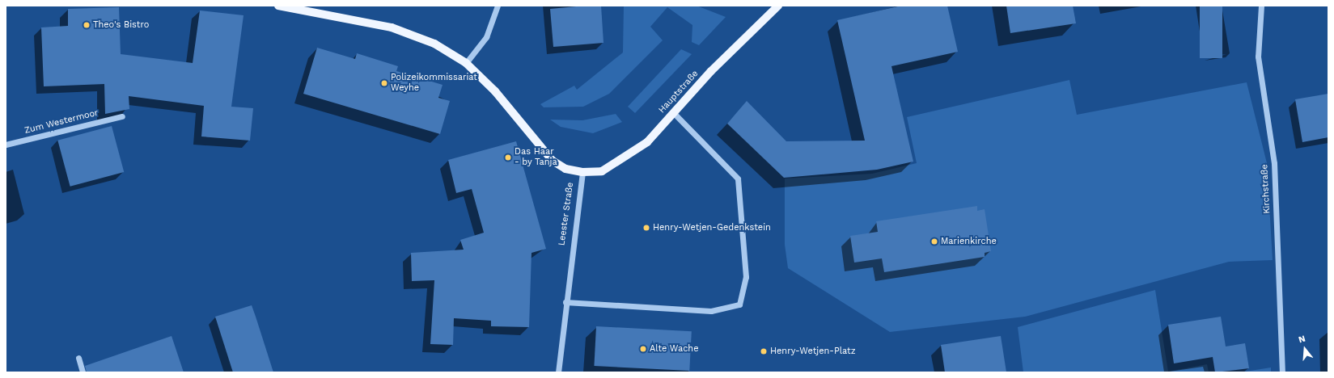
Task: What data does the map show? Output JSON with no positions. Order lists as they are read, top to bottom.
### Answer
{
  "streets": {
    "main road": ["Hauptstraße", "Leester Straße"],
    "street": ["Zum Westermoor", "Kirchstraße"]
  },
  "crossings": [
    ["Hauptstraße", "Leester Straße"]
  ],
  "places": [
    "Theo's Bistro",
    "Polizeikommissariat Weyhe",
    "Das Haar - by Tanja",
    "Henry-Wetjen-Gedenkstein",
    "Marienkirche",
    "Alte Wache",
    "Henry-Wetjen-Platz"
  ],
  "north": "top"
}
